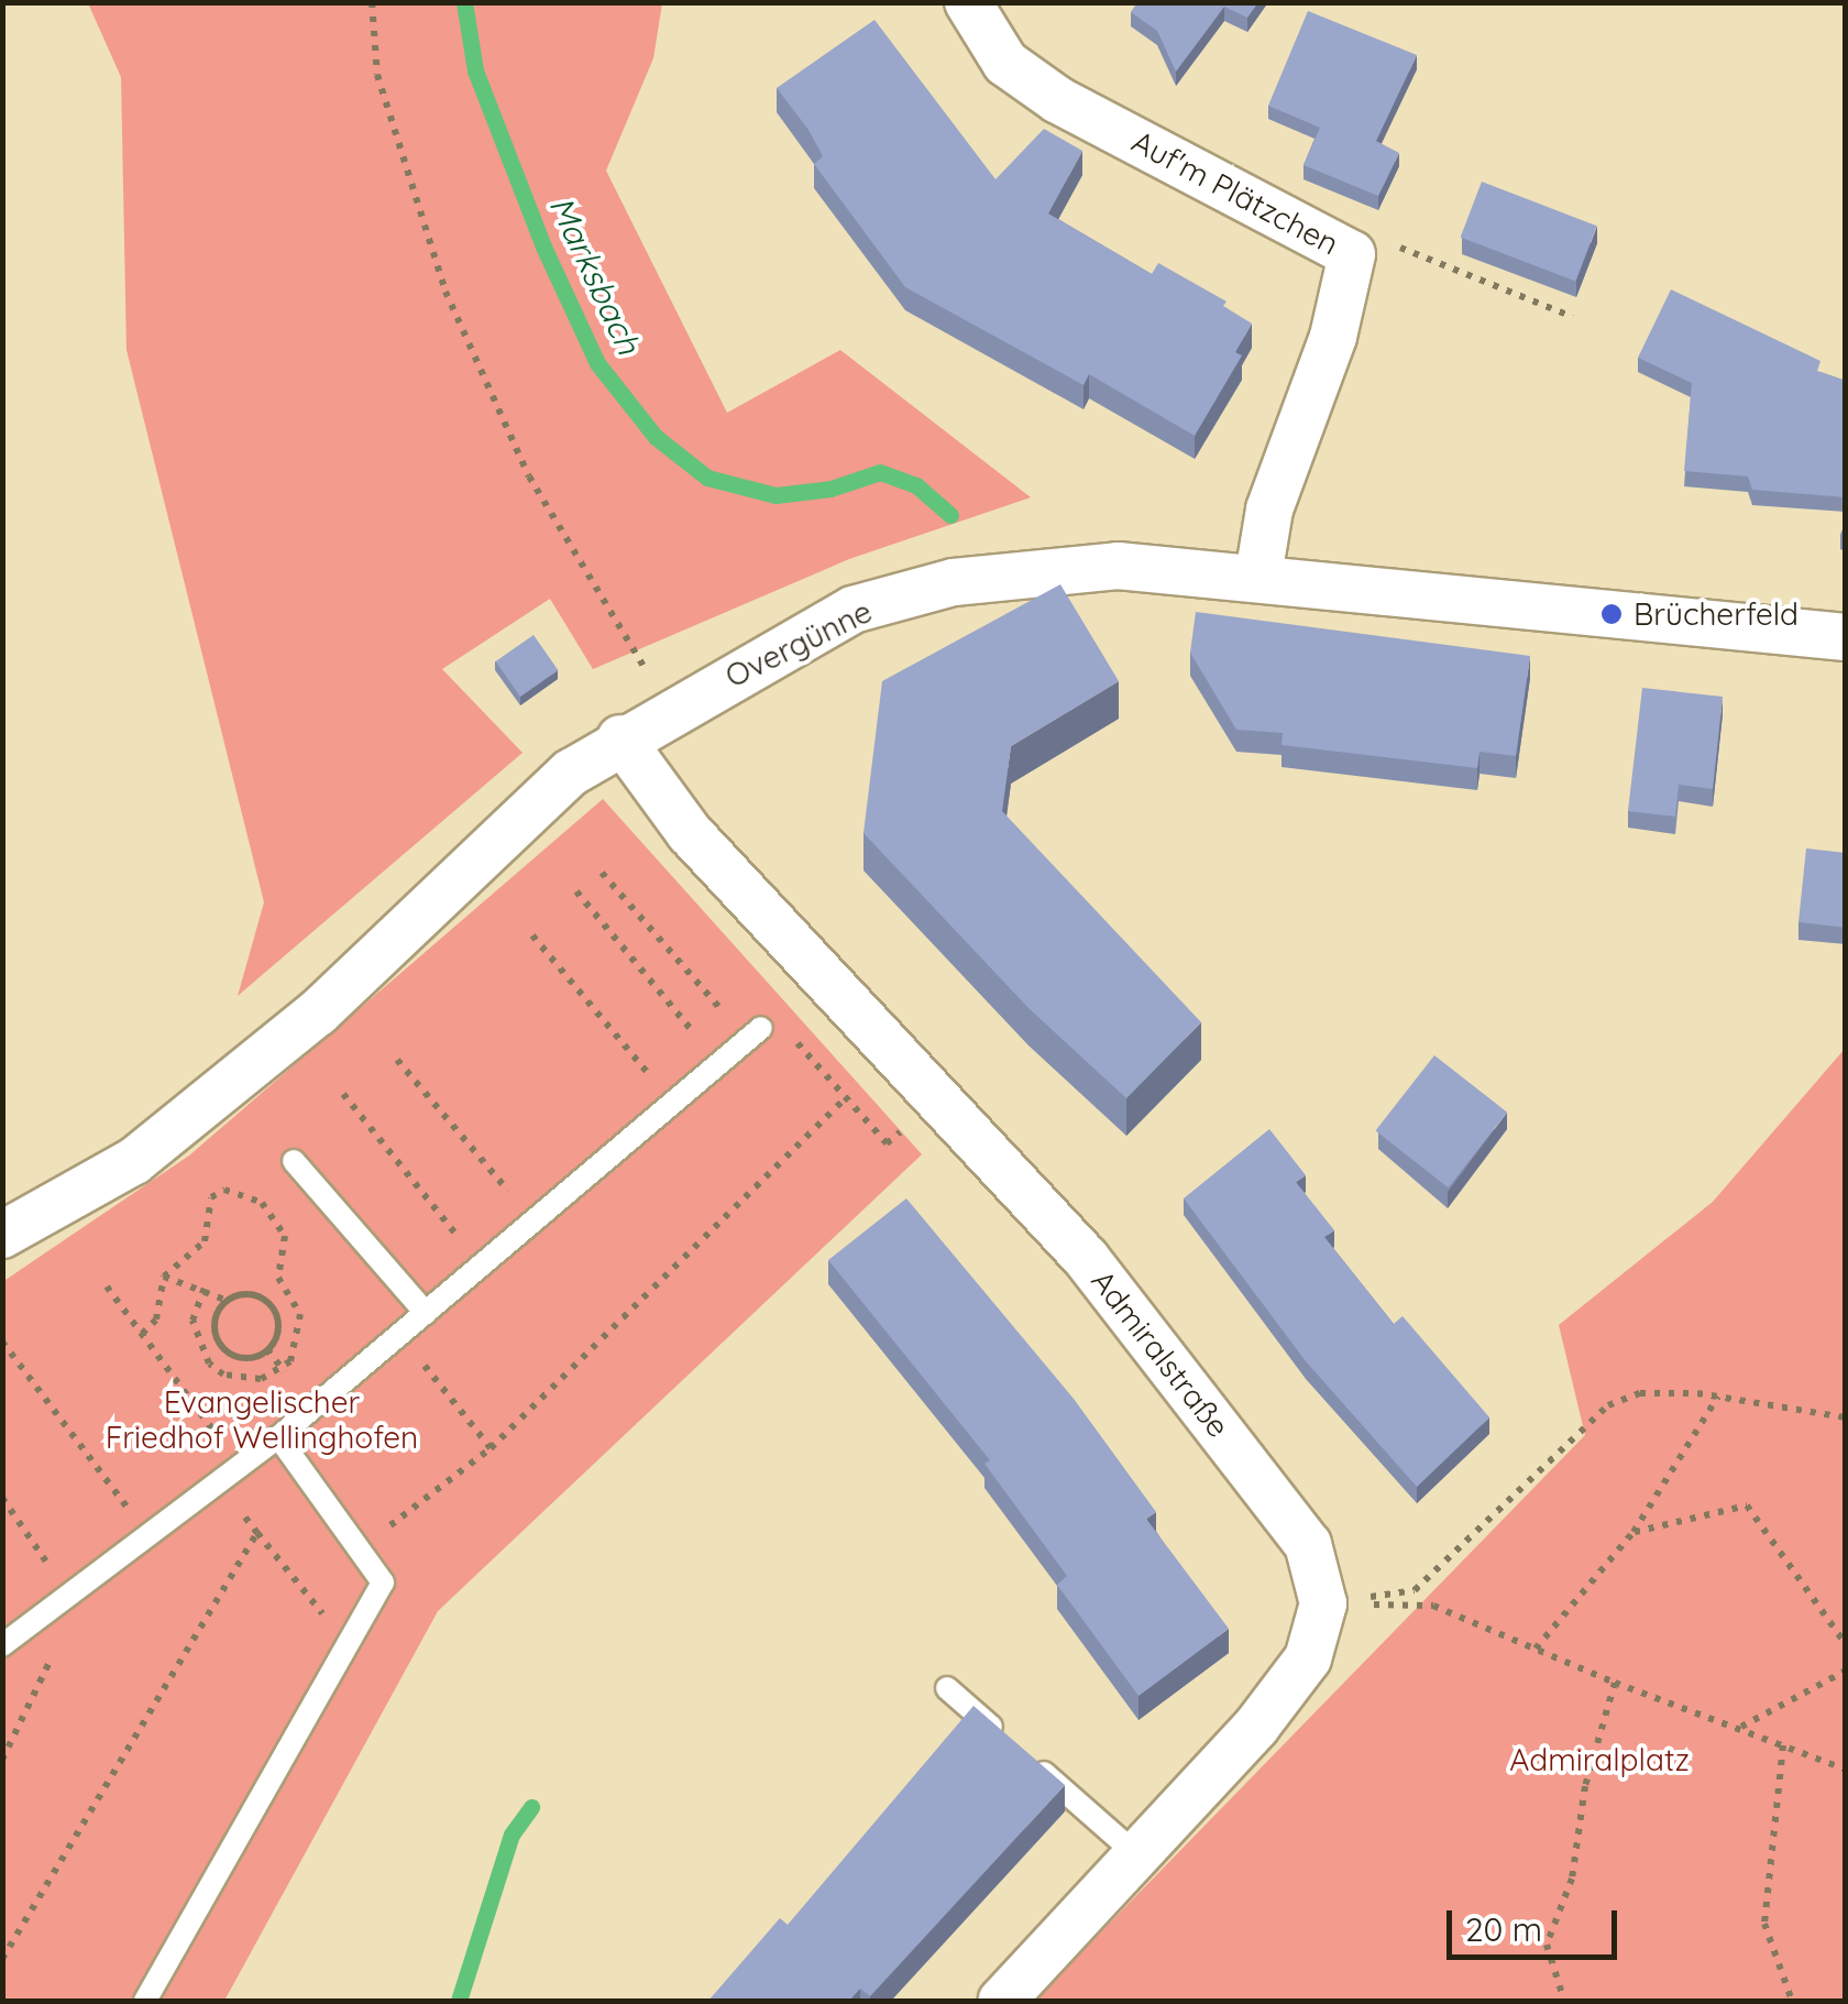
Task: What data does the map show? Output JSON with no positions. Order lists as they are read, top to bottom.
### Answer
{
  "streets": {
    "street": ["Auf'm Plätzchen", "Overgünne", "Admiralstraße"]
  },
  "crossings": [
    ["Auf'm Plätzchen", "Overgünne"],
    ["Overgünne", "Admiralstraße"]
  ],
  "water": ["Marksbach"],
  "parks": ["Evangelischer Friedhof Wellinghofen", "Admiralplatz"],
  "places": ["Brücherfeld"],
  "scale_bar": "20 m"
}
